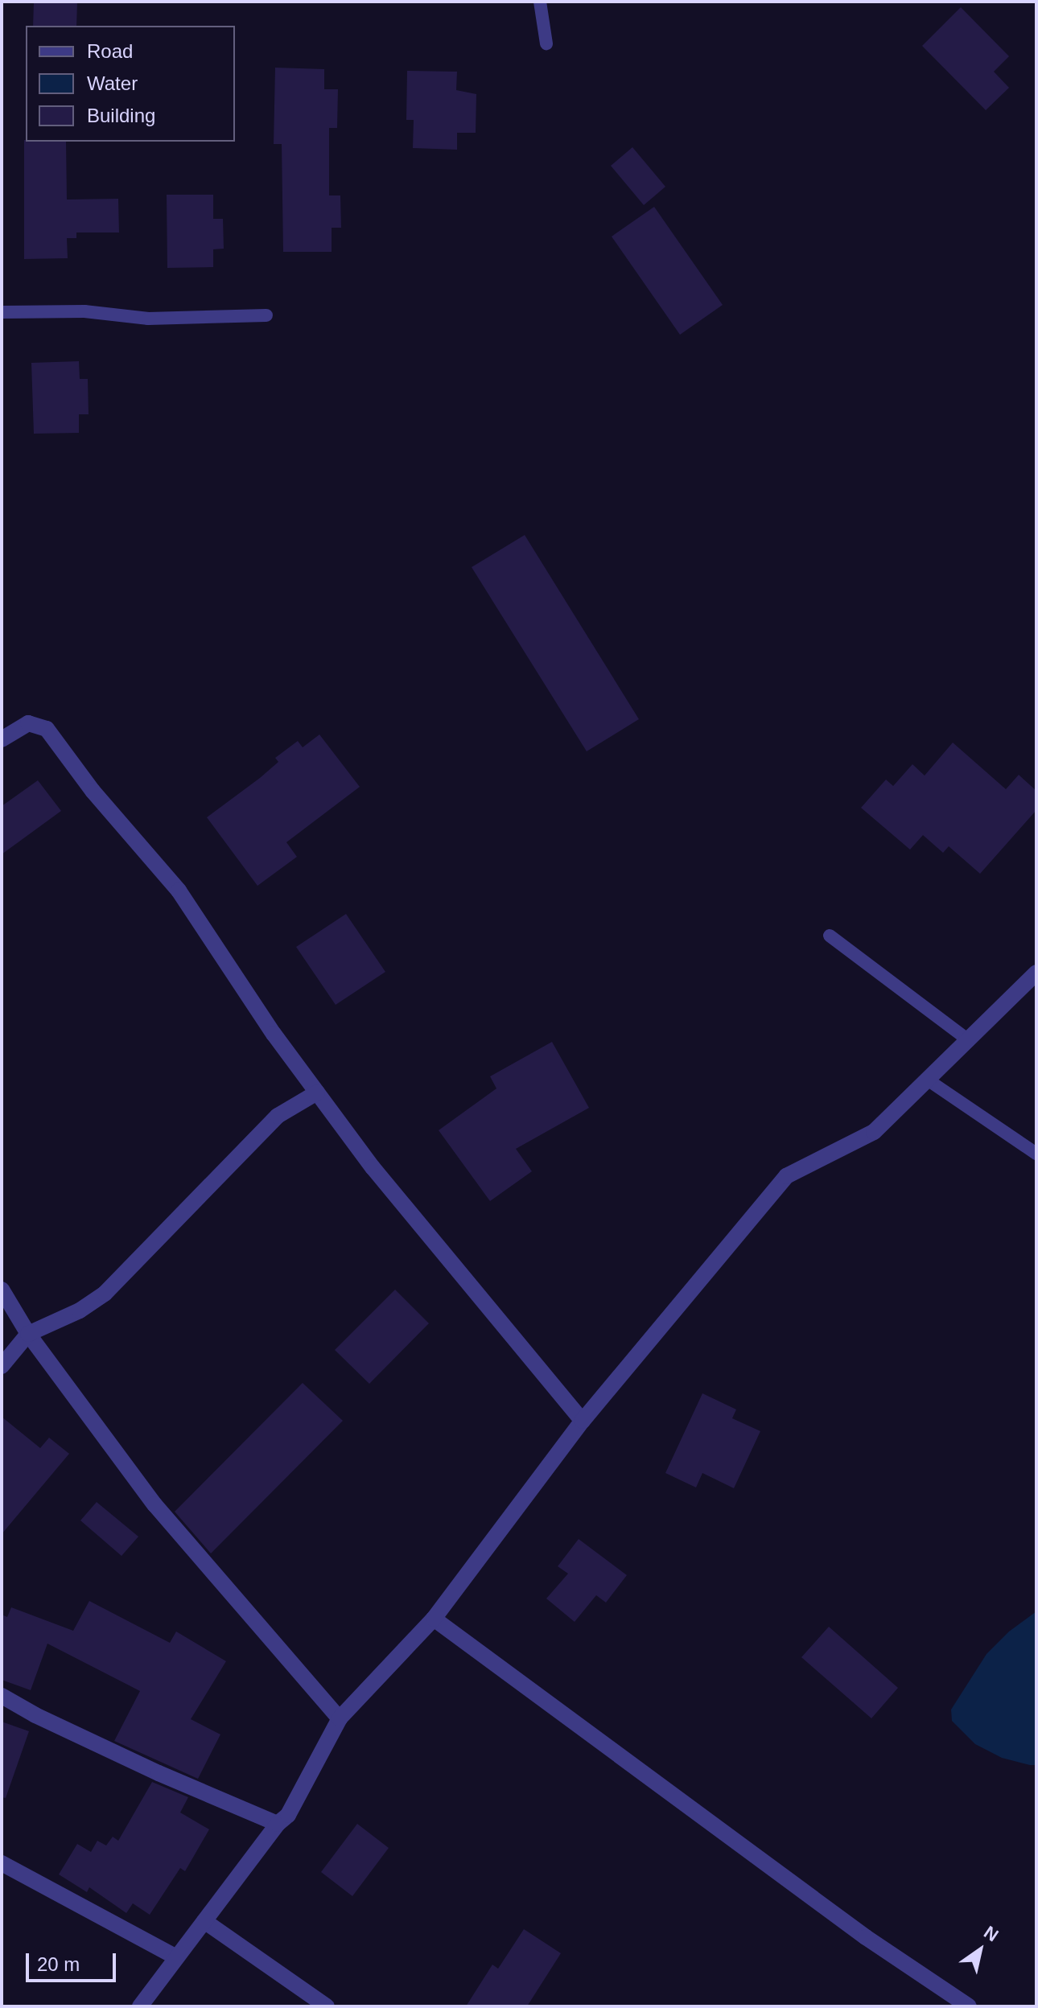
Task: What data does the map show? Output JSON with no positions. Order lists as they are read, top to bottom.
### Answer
{
  "legend": ["Road", "Water", "Building"],
  "scale_bar": "20 m",
  "north": "top right"
}
